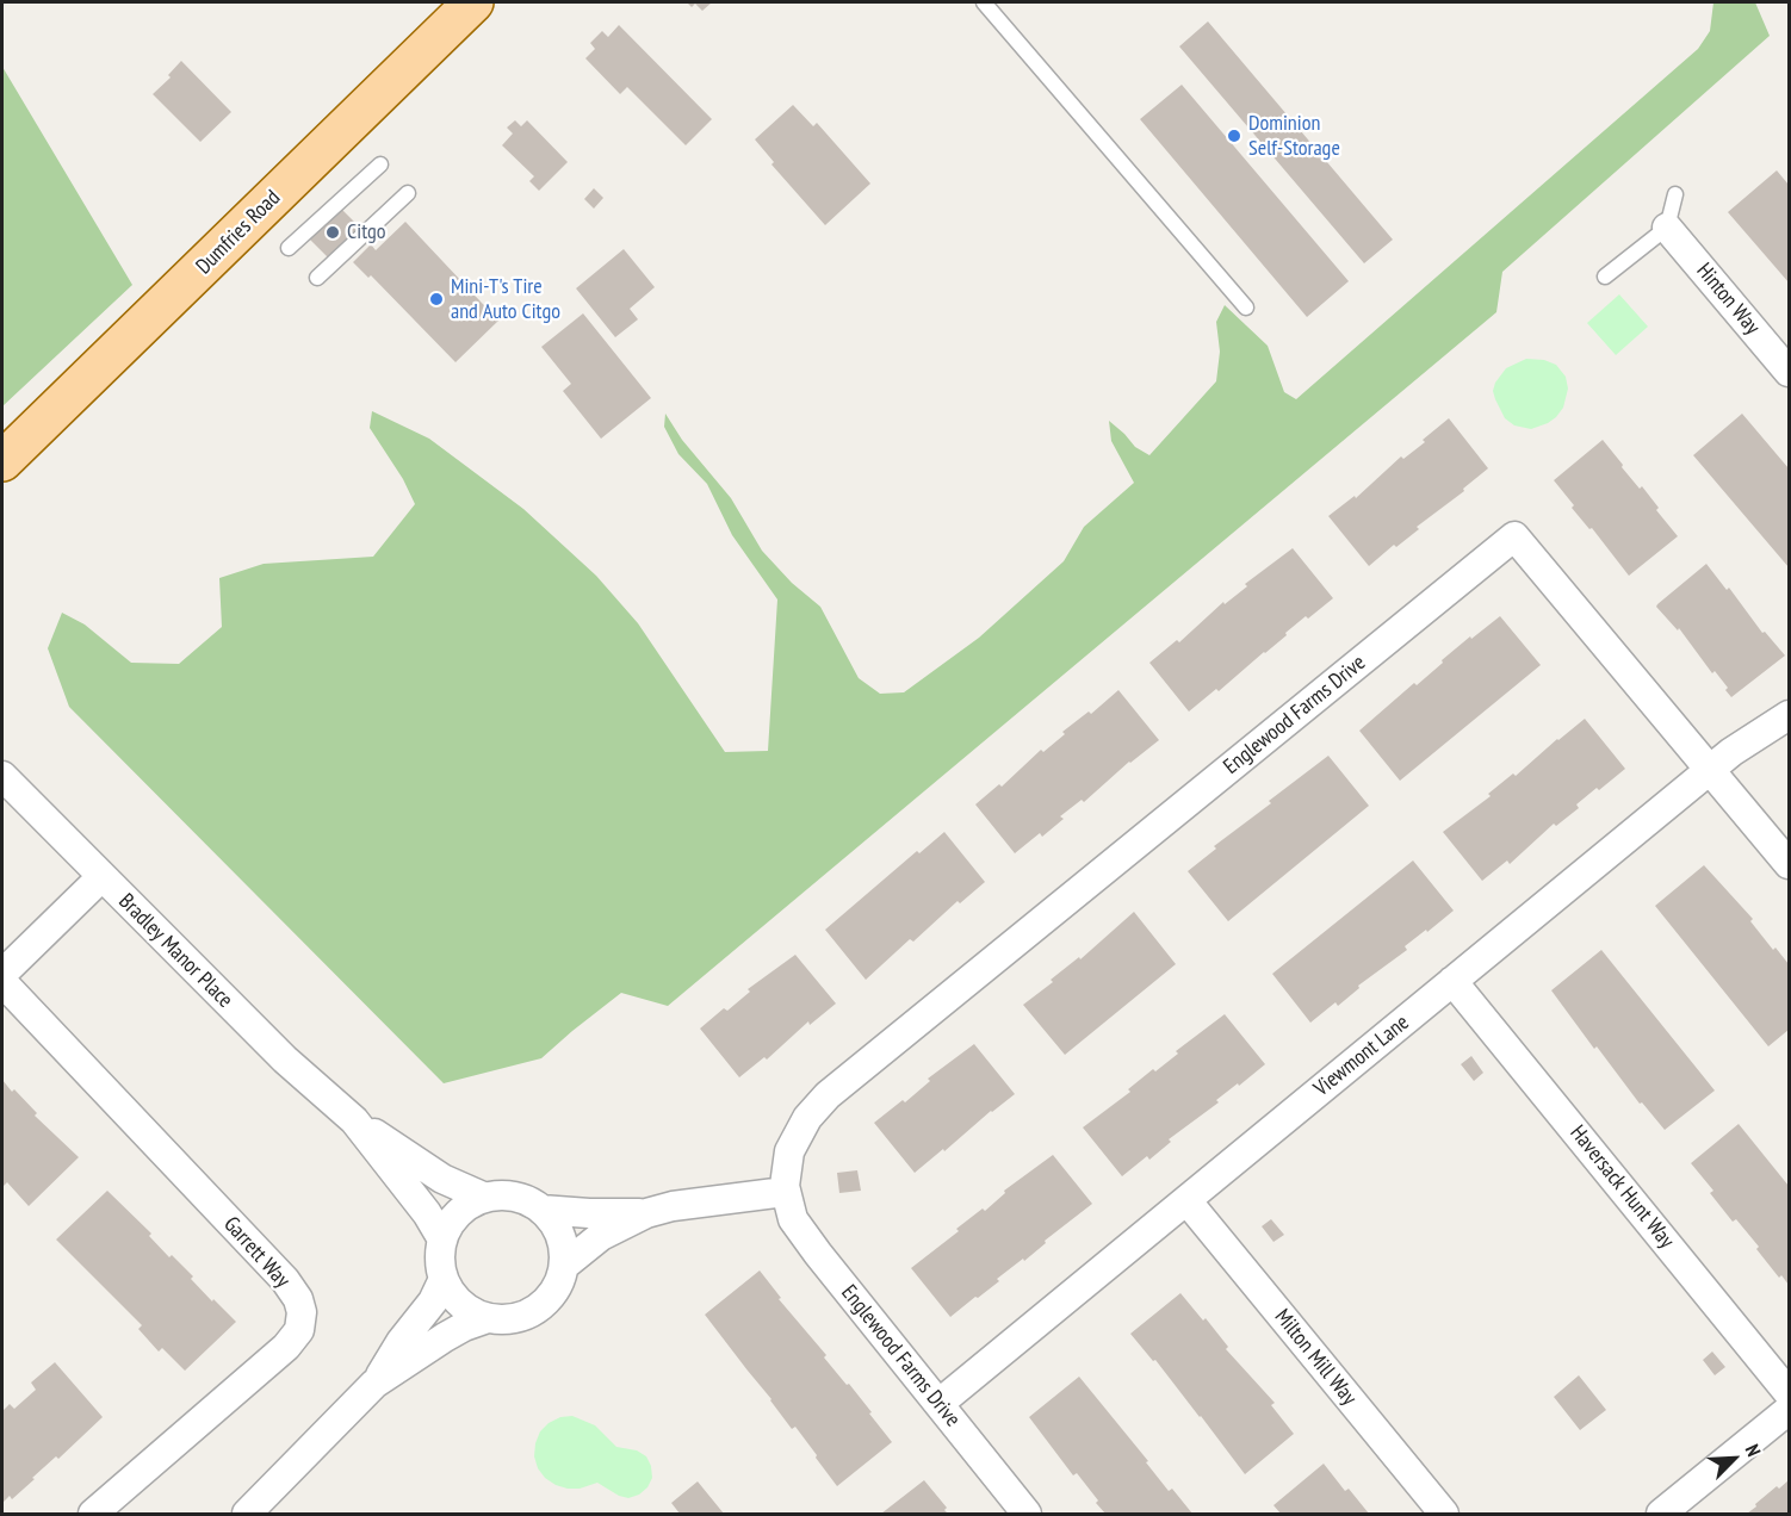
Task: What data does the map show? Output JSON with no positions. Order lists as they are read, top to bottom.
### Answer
{
  "streets": {
    "main road": ["Dumfries Road"],
    "street": [
      "Hinton Way",
      "Englewood Farms Drive",
      "Bradley Manor Place",
      "Viewmont Lane",
      "Haversack Hunt Way",
      "Garrett Way",
      "Milton Mill Way"
    ]
  },
  "crossings": [
    ["Englewood Farms Drive", "Viewmont Lane"],
    ["Viewmont Lane", "Haversack Hunt Way"],
    ["Viewmont Lane", "Milton Mill Way"]
  ],
  "places": ["Dominion Self-Storage", "Citgo", "Mini-T's Tire and Auto Citgo"],
  "north": "top right"
}
